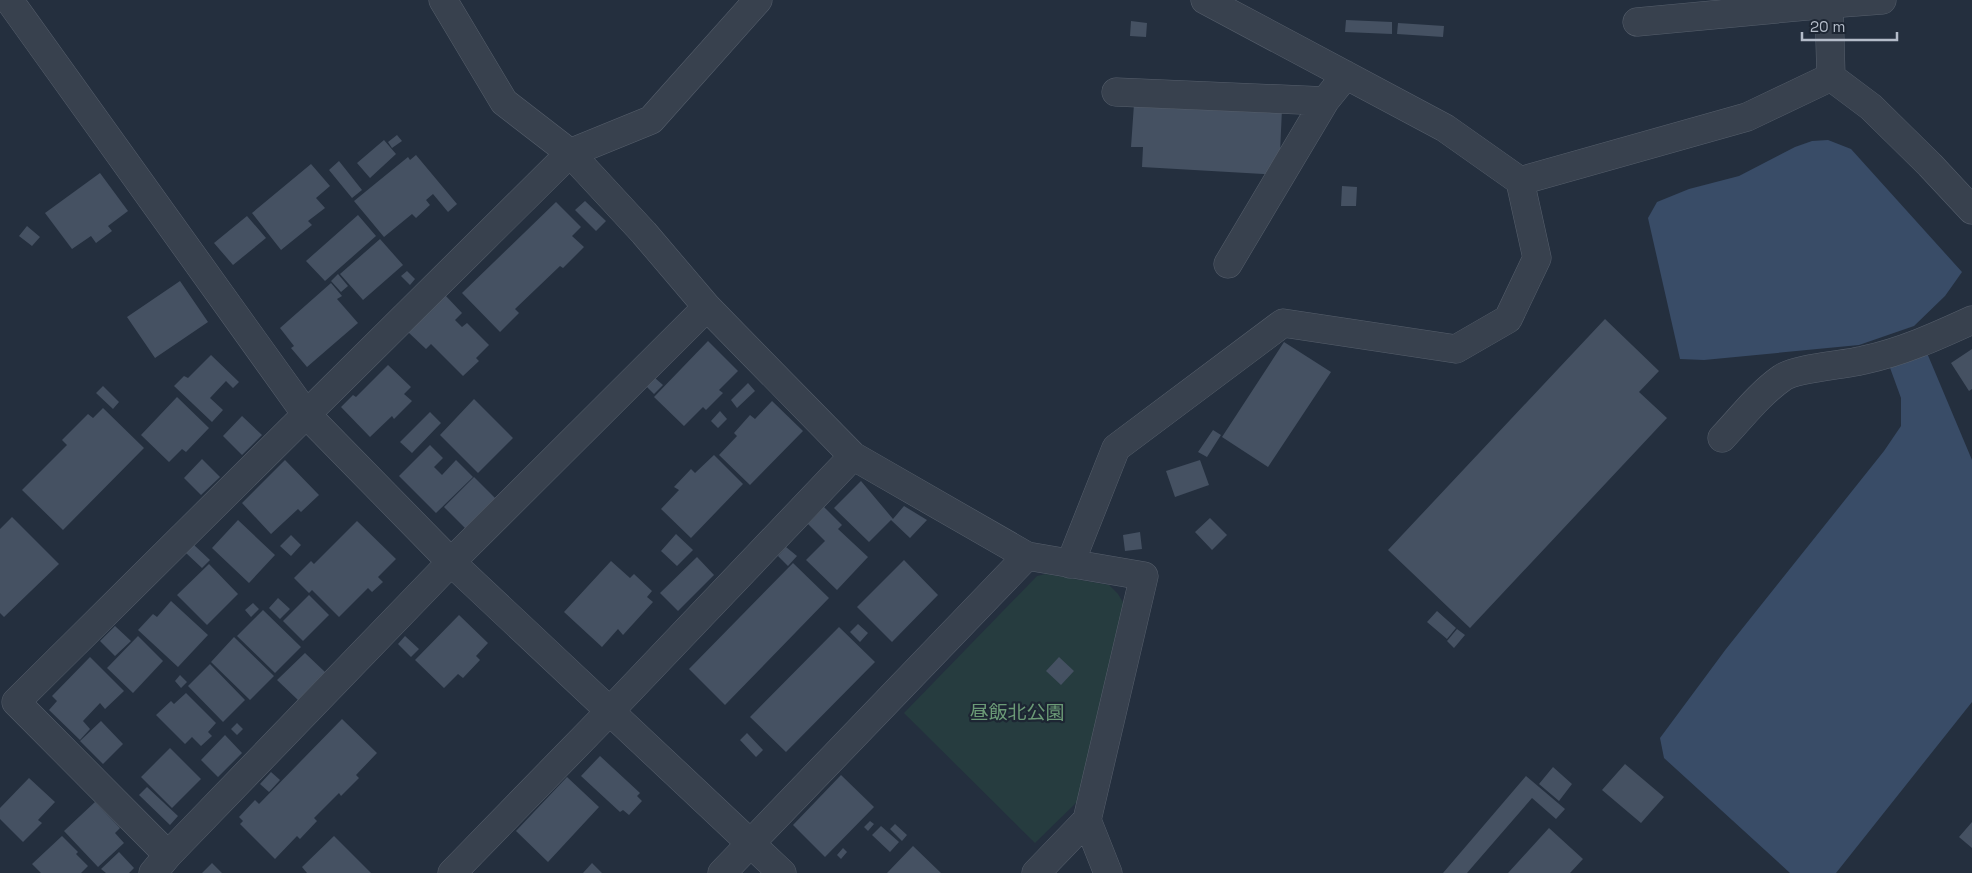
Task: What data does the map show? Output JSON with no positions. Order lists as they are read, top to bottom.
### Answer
{
  "parks": ["昼飯北公園"],
  "scale_bar": "20 m"
}
